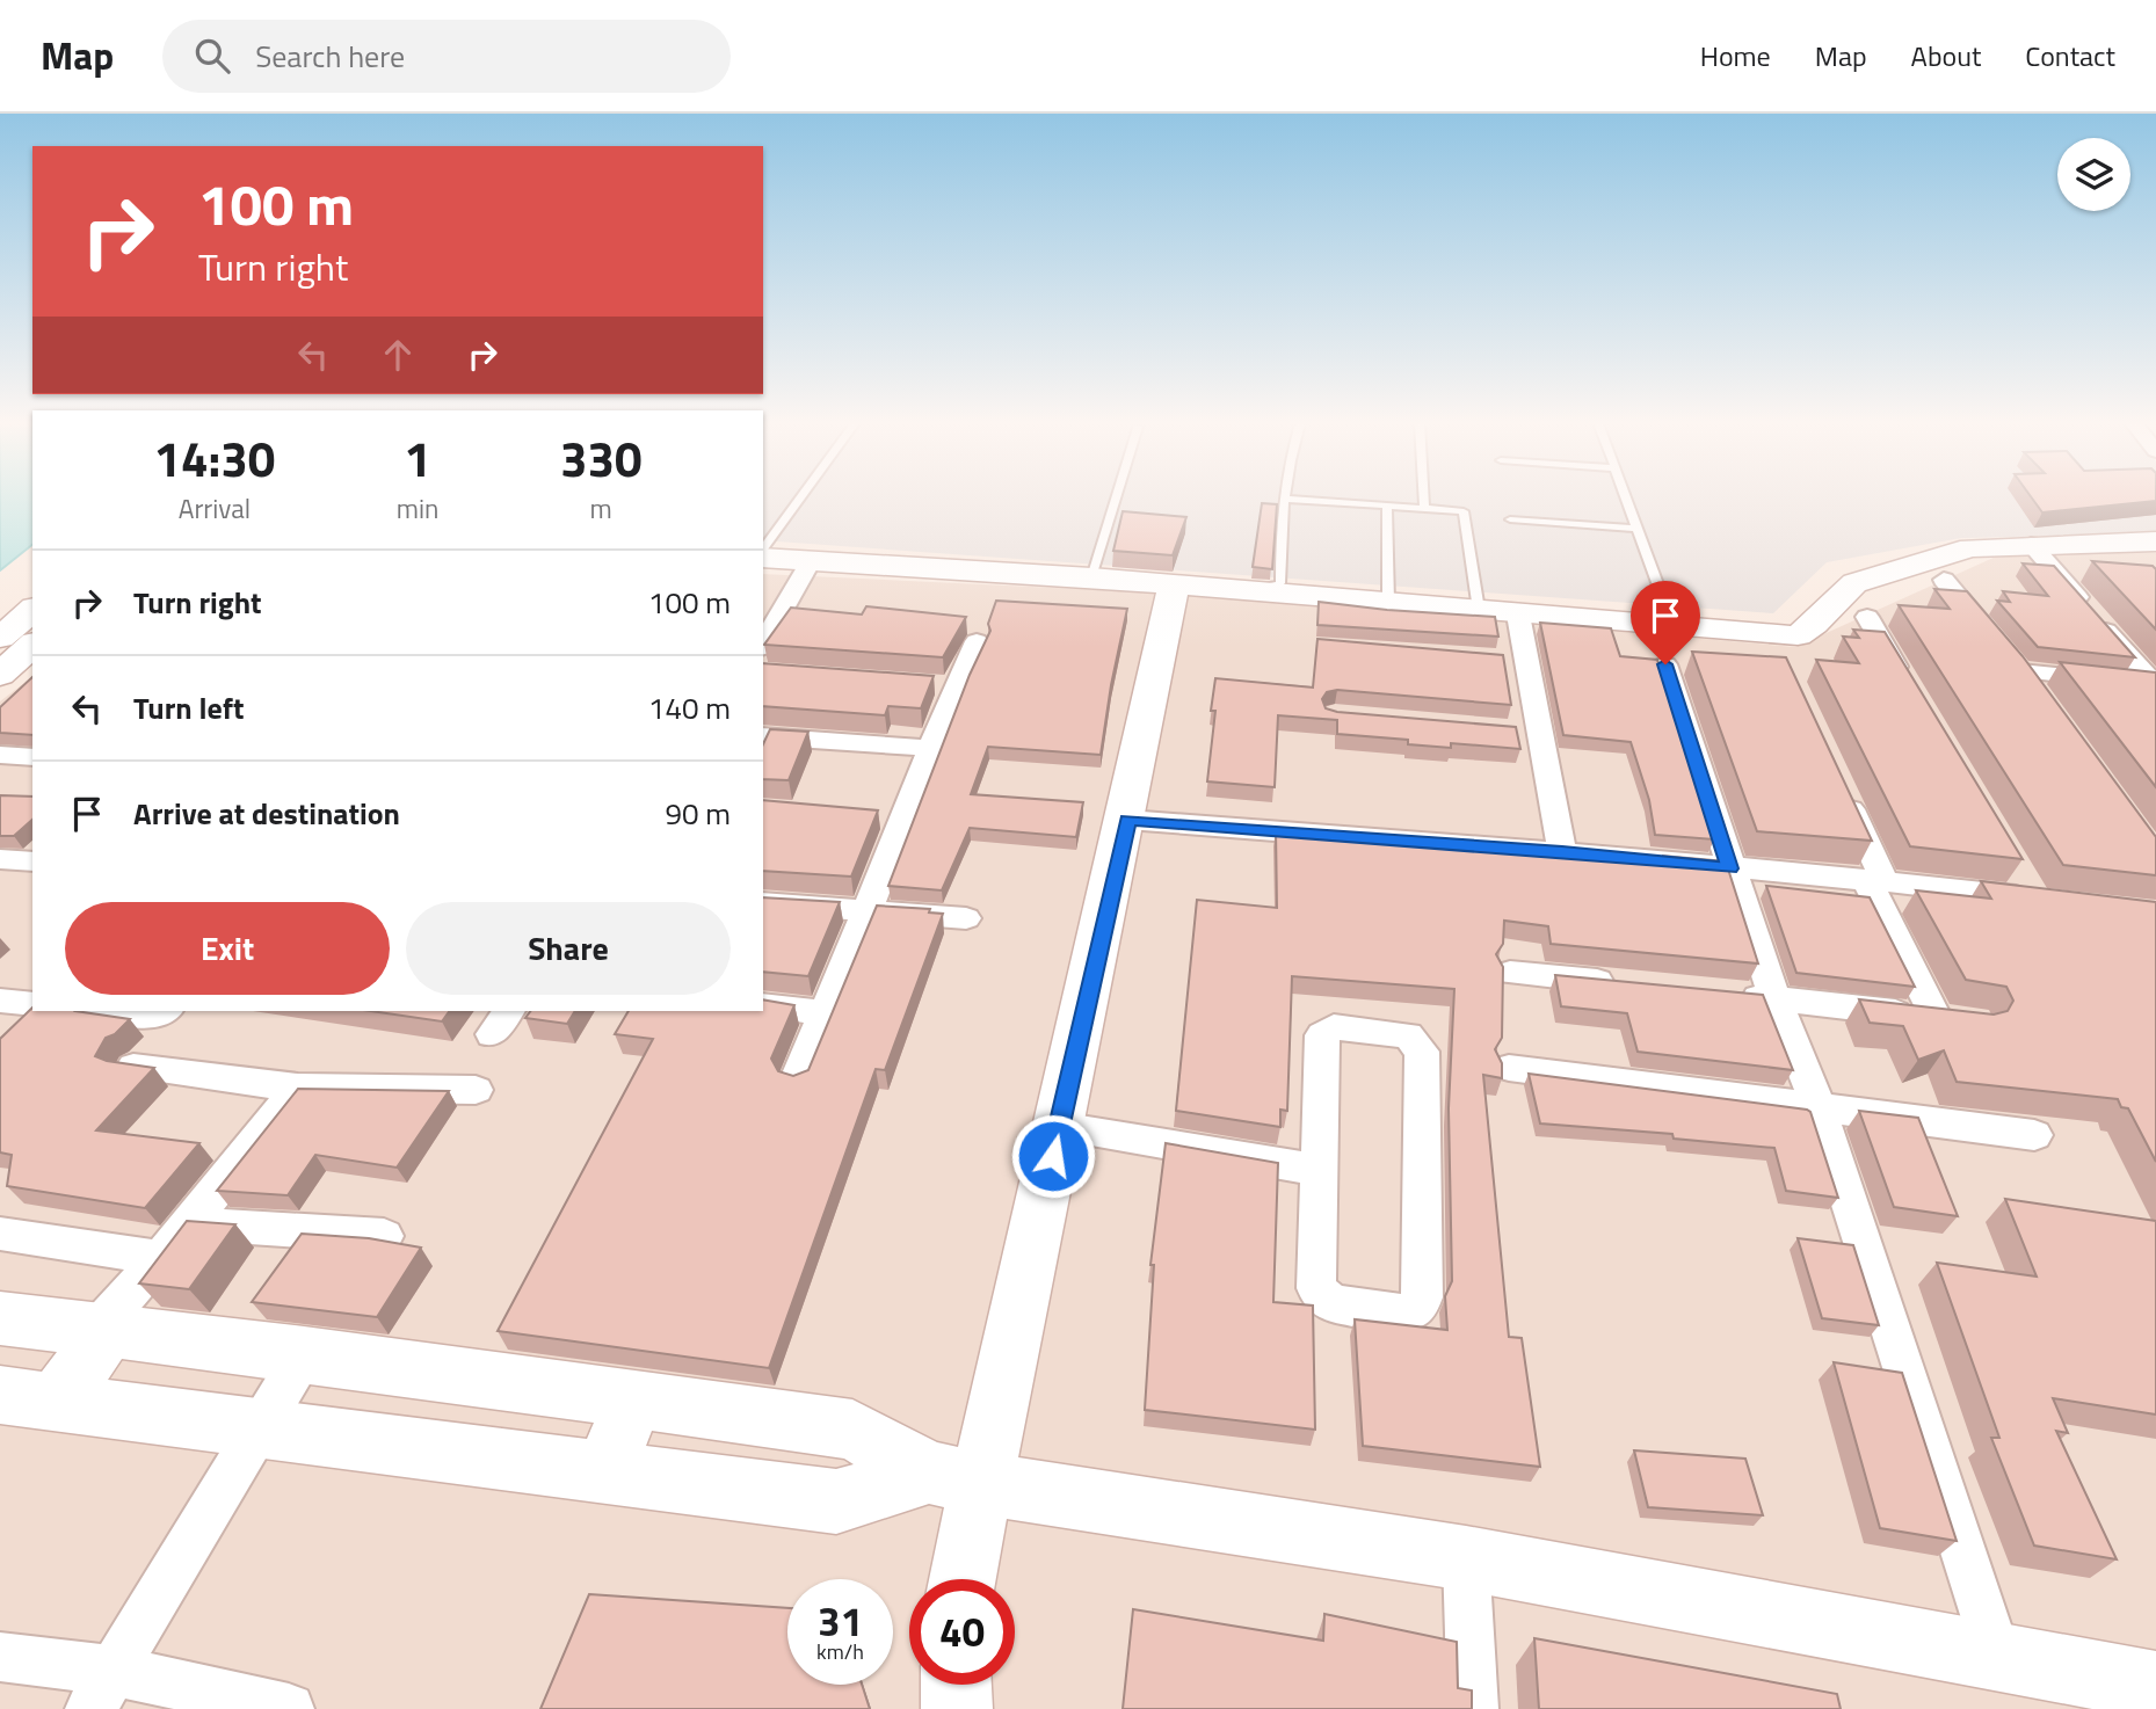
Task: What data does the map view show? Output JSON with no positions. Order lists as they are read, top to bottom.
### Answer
{
  "page": {
    "header": "Map",
    "search": "Search here",
    "nav": [
      "Home",
      "Map",
      "About",
      "Contact"
    ],
    "turn": ["100 m", "Turn right"],
    "eta": [
      "14:30",
      "Arrival",
      "1",
      "min",
      "330",
      "m"
    ],
    "list": [
      {
        "name": "Turn right",
        "value": "100 m"
      },
      {
        "name": "Turn left",
        "value": "140 m"
      },
      {
        "name": "Arrive at destination",
        "value": "90 m"
      }
    ],
    "buttons": ["Exit", "Share"],
    "speed": "31 km/h",
    "limit": "40"
  }
}
